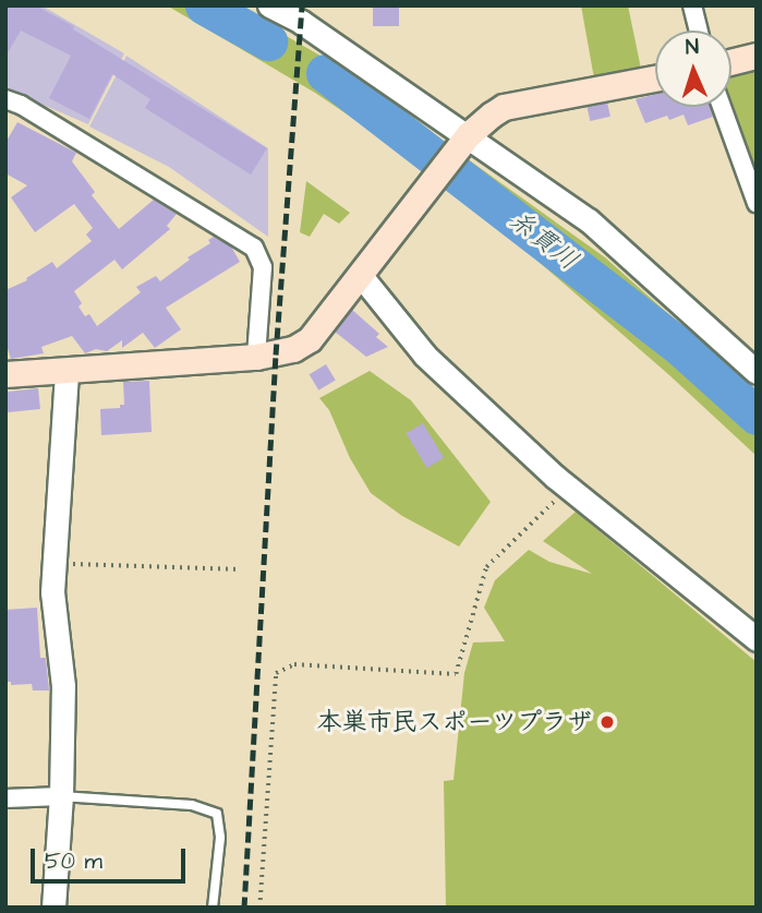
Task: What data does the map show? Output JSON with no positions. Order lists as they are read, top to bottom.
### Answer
{
  "water": ["糸貫川"],
  "places": ["本巣市民スポーツプラザ"],
  "scale_bar": "50 m",
  "north": "top"
}
